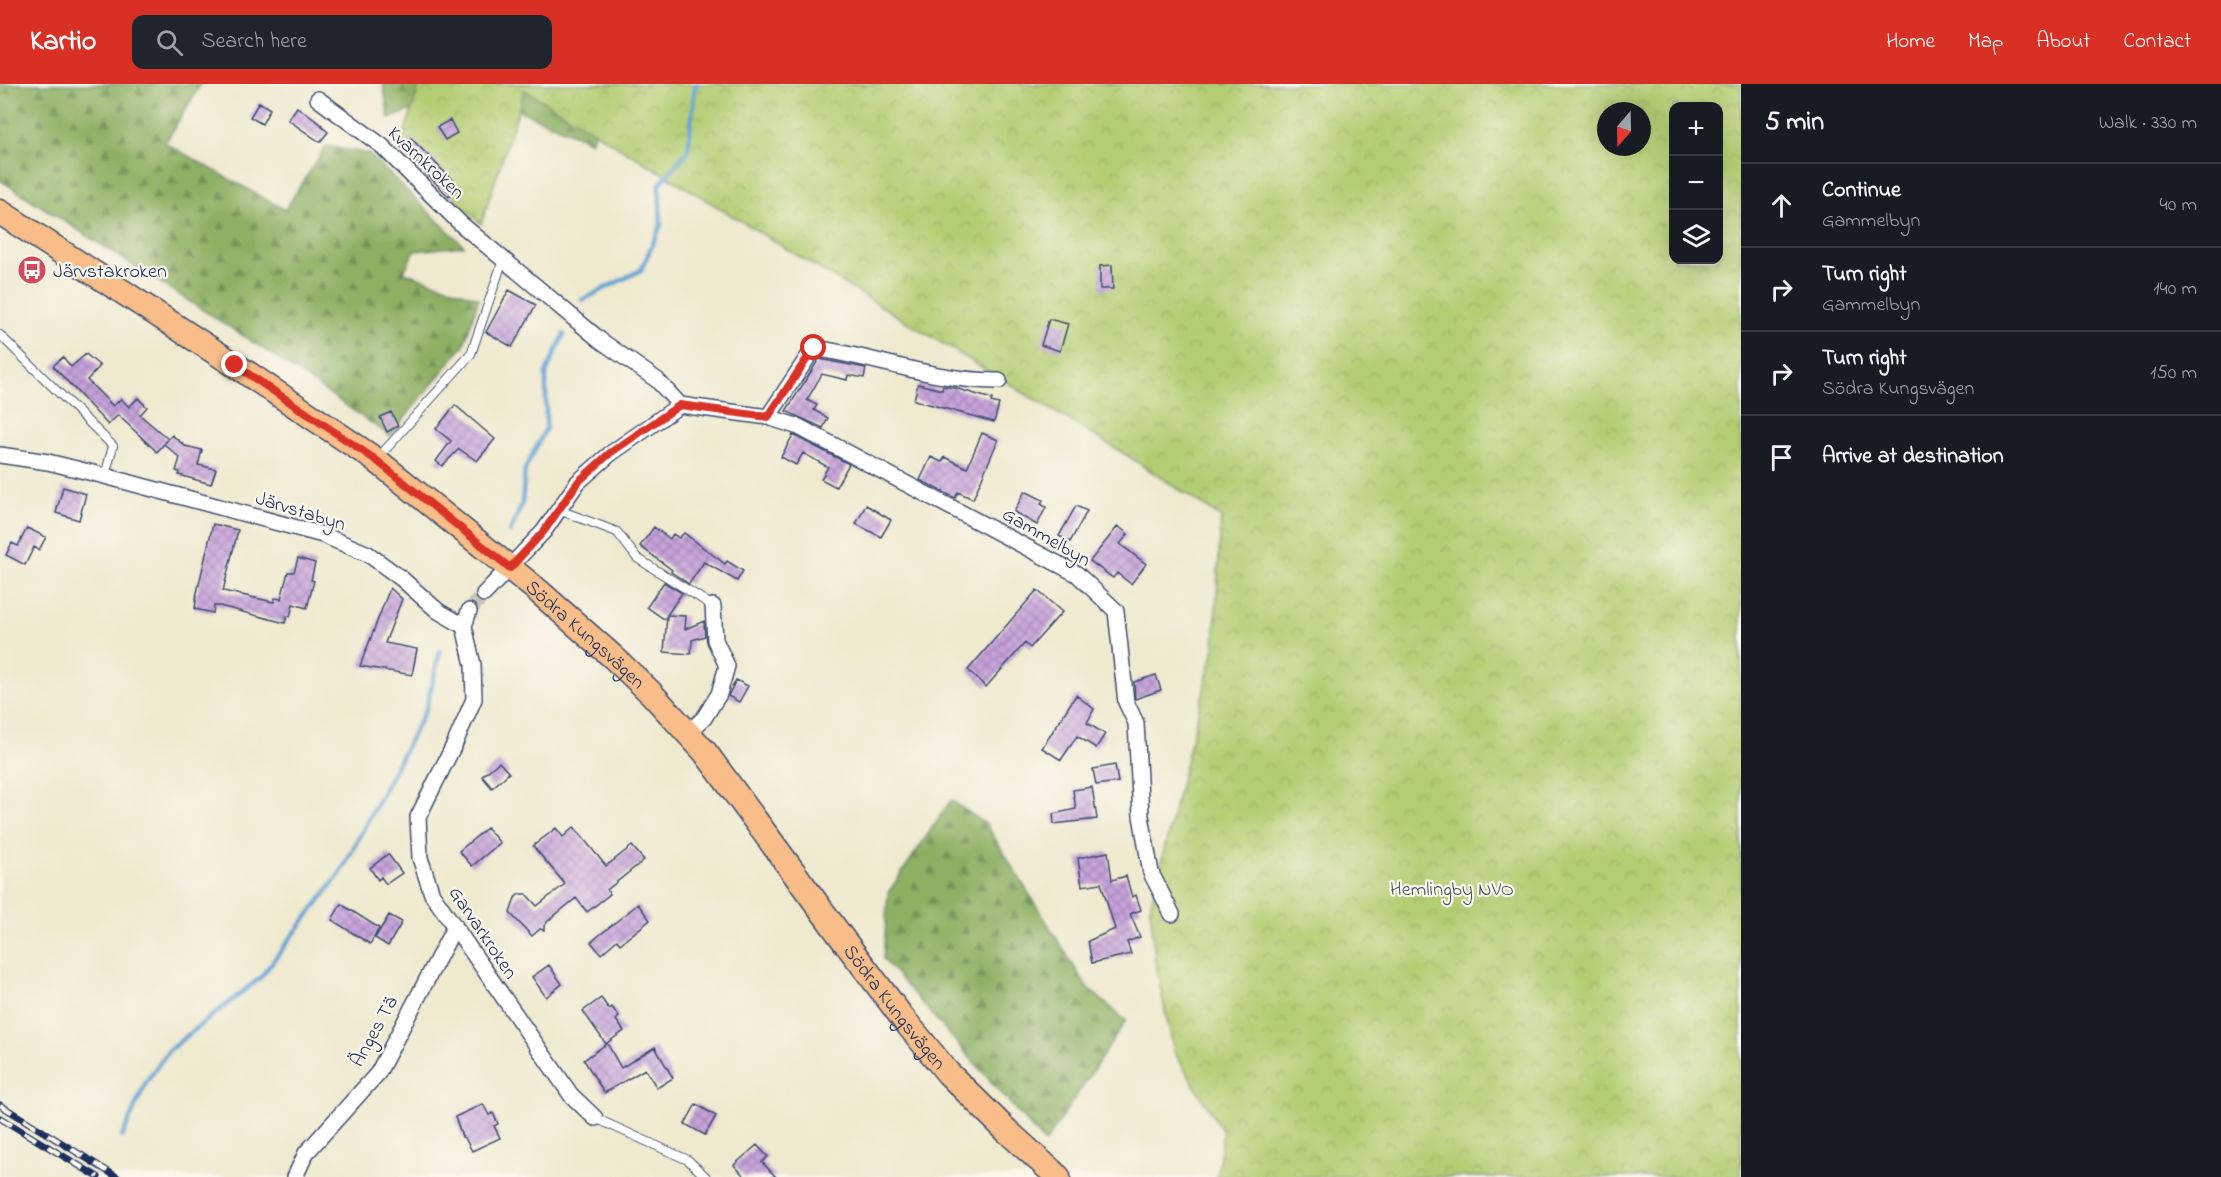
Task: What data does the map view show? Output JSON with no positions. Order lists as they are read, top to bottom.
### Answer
{
  "streets": {
    "main road": ["Södra Kungsvägen"],
    "street": [
      "Kvarnkroken",
      "Järvstabyn",
      "Gammelbyn",
      "Garvarkroken",
      "Änges Tä"
    ]
  },
  "crossings": [
    ["Kvarnkroken", "Gammelbyn"],
    ["Järvstabyn", "Garvarkroken"],
    ["Garvarkroken", "Änges Tä"]
  ],
  "parks": ["Hemlingby NVO"],
  "places": {
    "bus stop": ["Järvstakroken"]
  },
  "north": "bottom",
  "page": {
    "header": "Kartio",
    "search": "Search here",
    "nav": [
      "Home",
      "Map",
      "About",
      "Contact"
    ],
    "heading": ["5 min", "Walk · 330 m"],
    "map_buttons": ["+", "−"],
    "list": [
      ["Continue", "Gammelbyn", "40 m"],
      ["Turn right", "Gammelbyn", "140 m"],
      ["Turn right", "Södra Kungsvägen", "150 m"],
      "Arrive at destination"
    ]
  }
}
